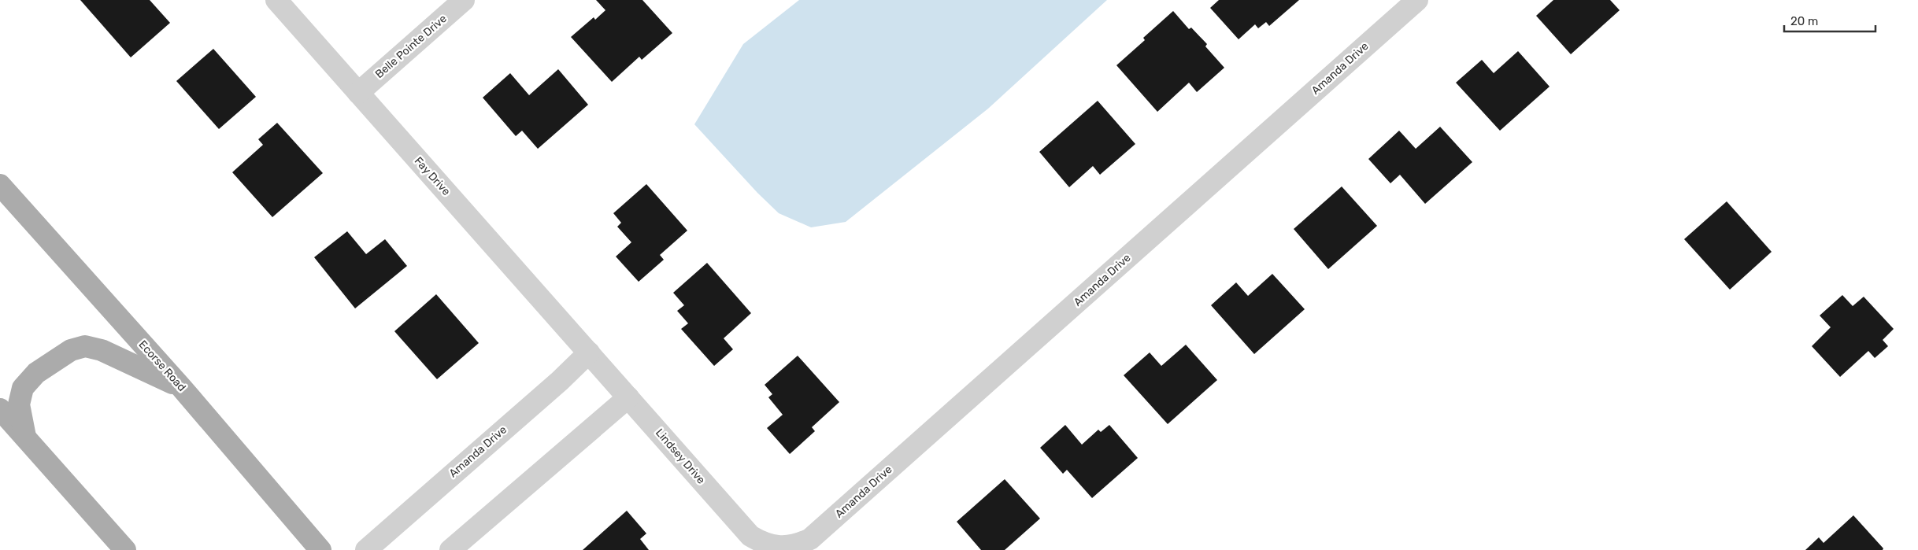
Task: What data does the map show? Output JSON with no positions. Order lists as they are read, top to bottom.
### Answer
{
  "streets": {
    "main road": ["Ecorse Road"],
    "street": [
      "Belle Pointe Drive",
      "Amanda Drive",
      "Fay Drive",
      "Lindsey Drive"
    ]
  },
  "crossings": [
    ["Belle Pointe Drive", "Fay Drive"],
    ["Amanda Drive", "Fay Drive"],
    ["Amanda Drive", "Lindsey Drive"],
    ["Fay Drive", "Lindsey Drive"]
  ],
  "scale_bar": "20 m"
}
